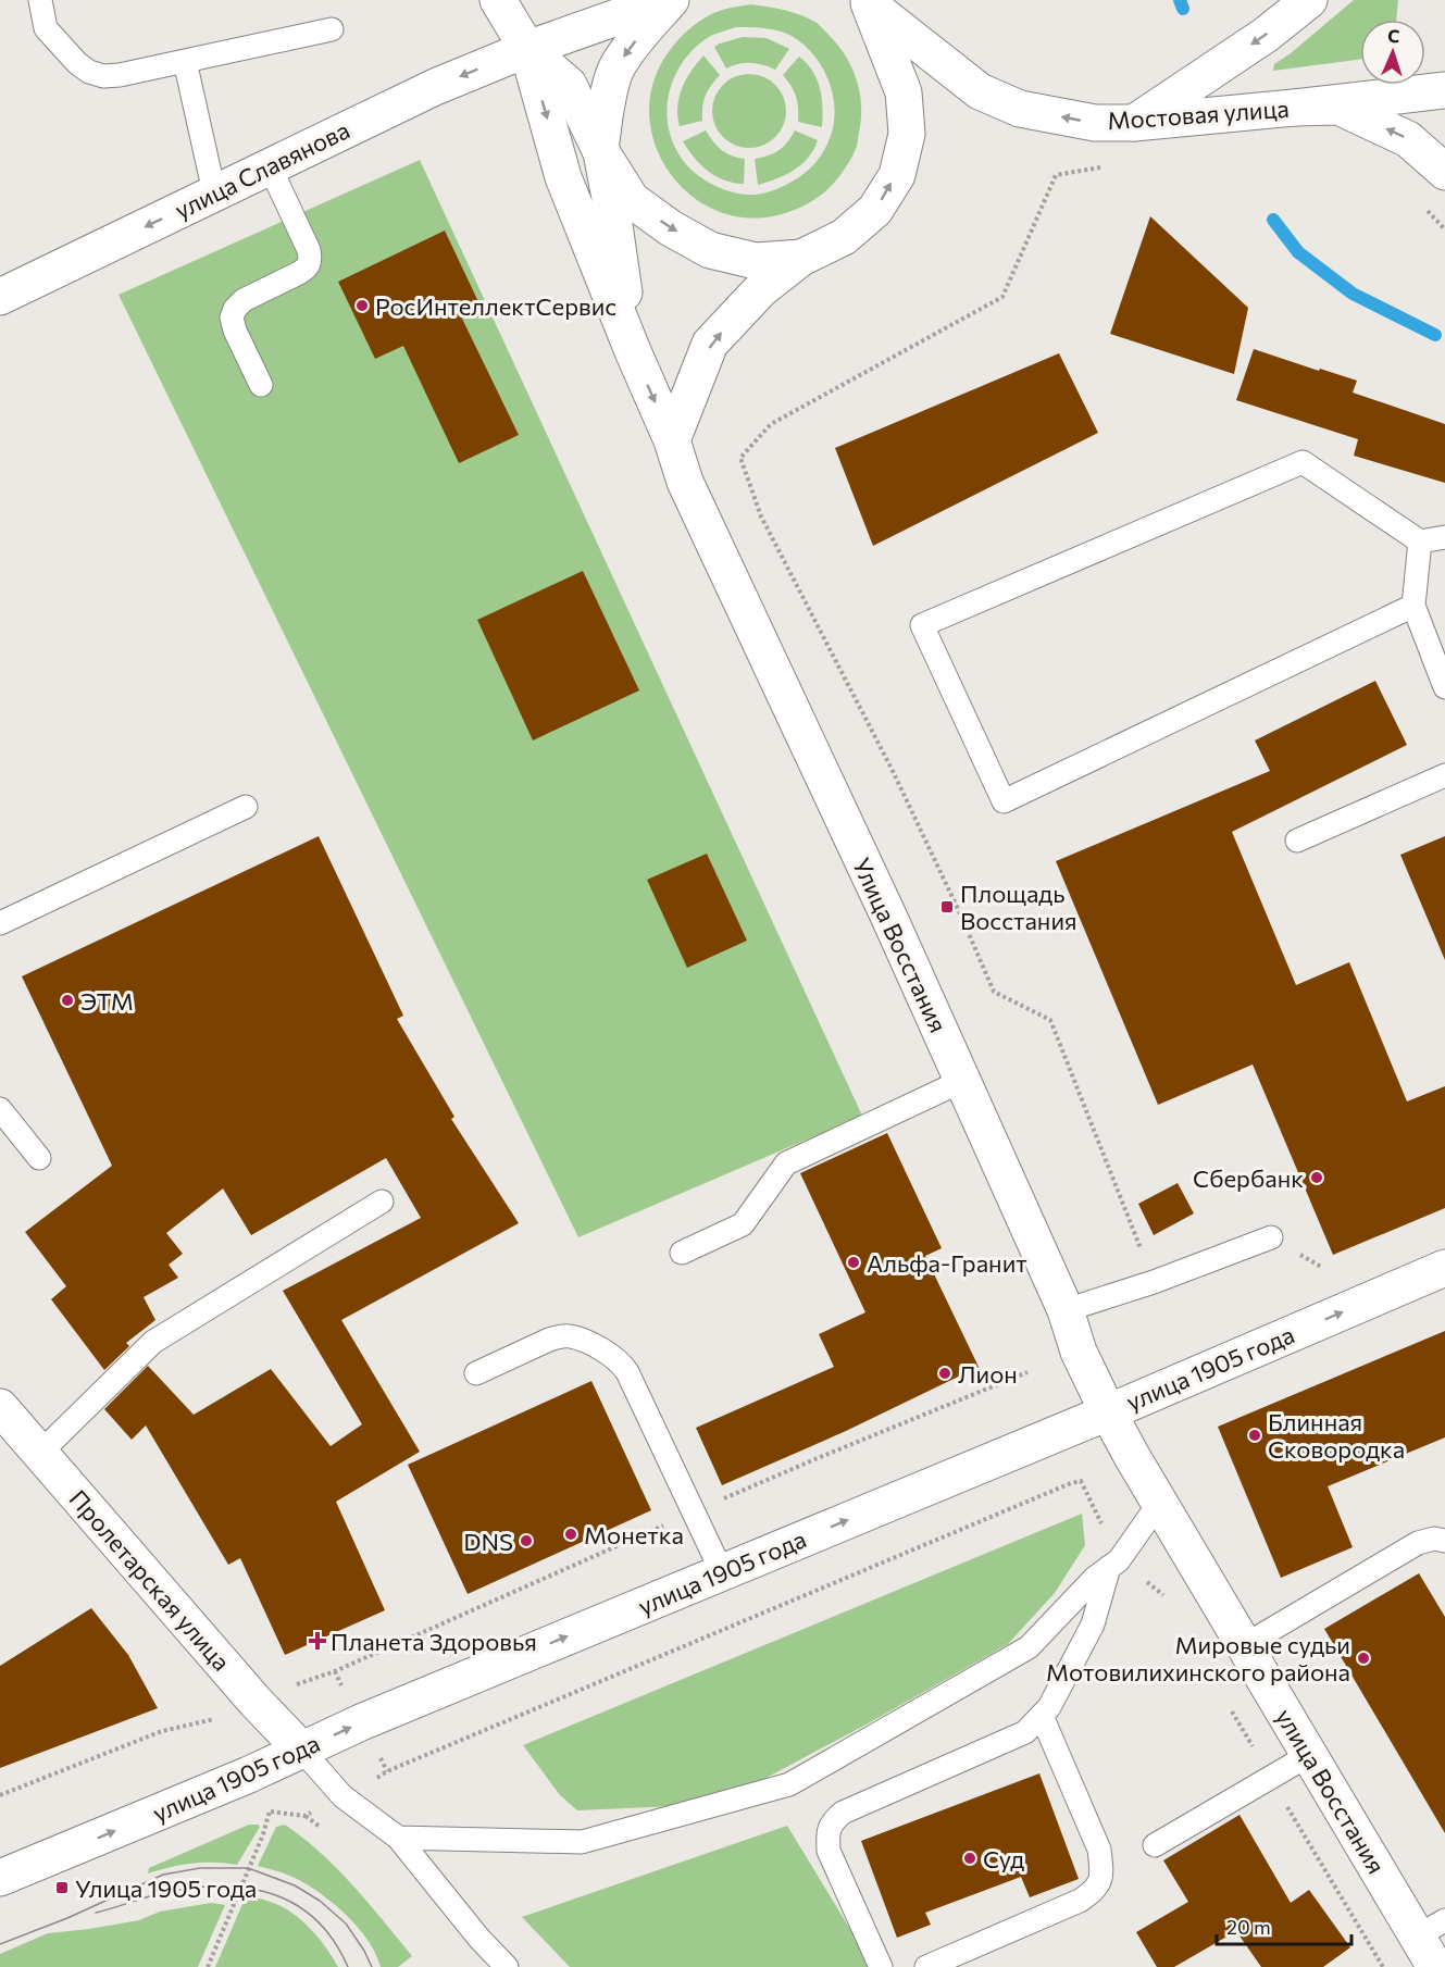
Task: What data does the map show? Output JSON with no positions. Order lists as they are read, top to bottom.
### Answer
{
  "streets": {
    "main road": [
      "Мостовая улица",
      "улица Славянова",
      "Улица Восстания",
      "улица 1905 года",
      "Пролетарская улица",
      "улица Восстания"
    ]
  },
  "crossings": [
    ["Улица Восстания", "улица 1905 года"],
    ["Улица Восстания", "улица Восстания"],
    ["улица 1905 года", "Пролетарская улица"],
    ["улица 1905 года", "улица Восстания"]
  ],
  "one_way": ["улица Славянова", "улица 1905 года"],
  "places": {
    "other": [
      "РосИнтеллектСервис",
      "ЭТМ",
      "Сбербанк",
      "Альфа-Гранит",
      "Лион",
      "Блинная Сковородка",
      "Монетка",
      "DNS",
      "Мировые судьи Мотовилихинского района",
      "Суд"
    ],
    "transit": ["Площадь Восстания", "Улица 1905 года"],
    "health": ["Планета Здоровья"]
  },
  "scale_bar": "20 m",
  "north": "top"
}
